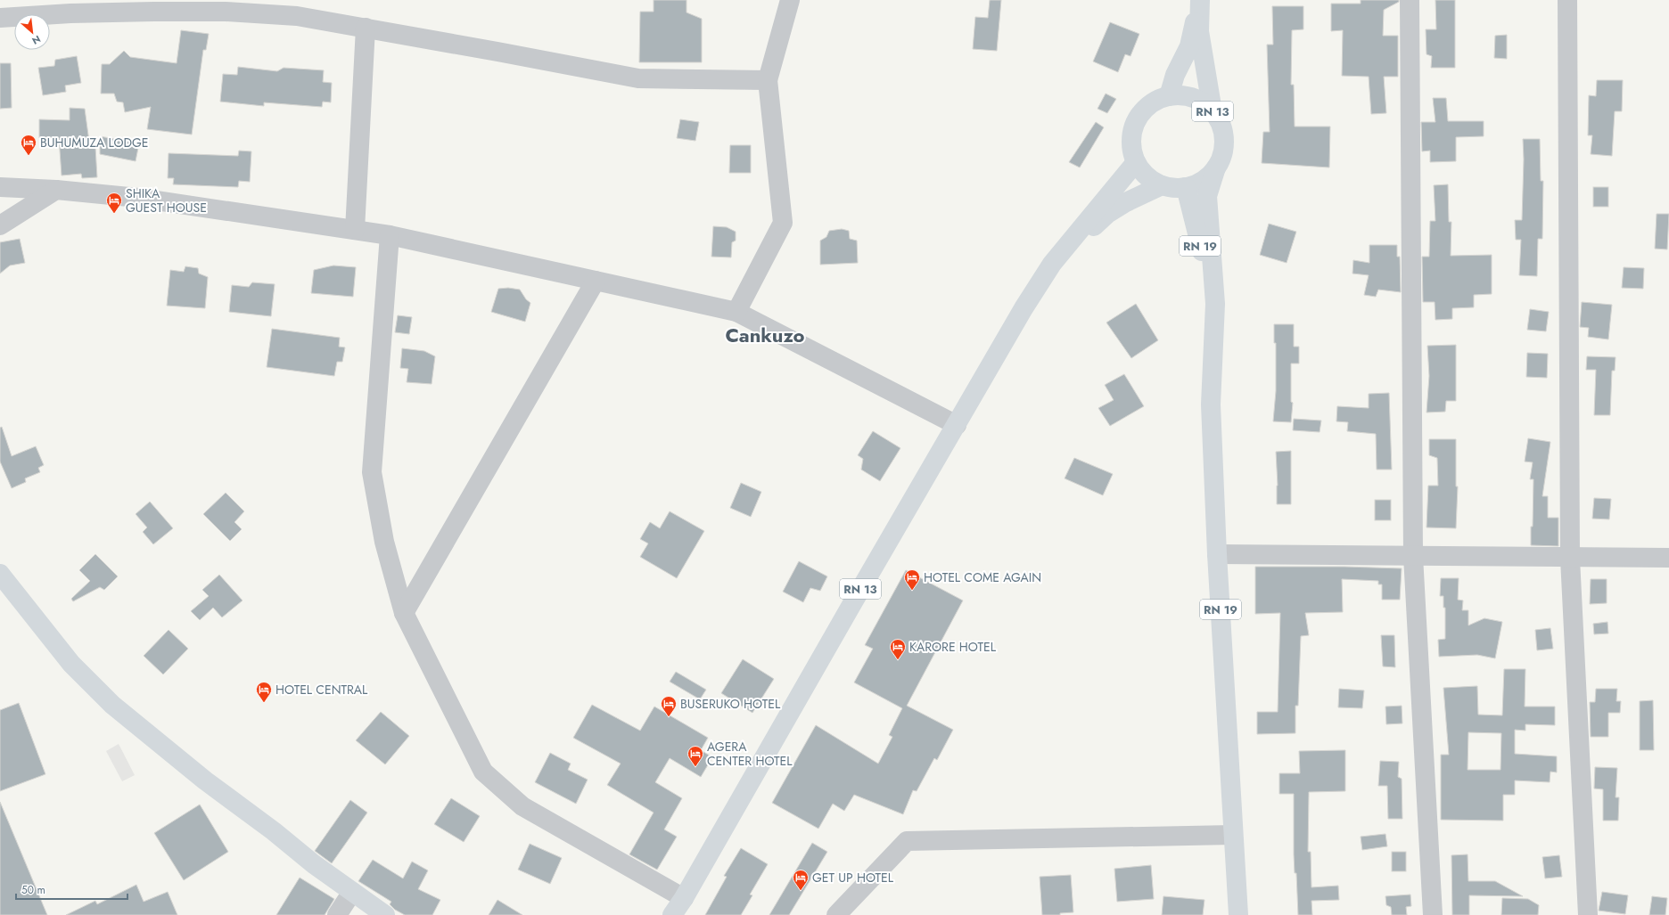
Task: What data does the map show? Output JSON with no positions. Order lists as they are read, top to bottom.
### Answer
{
  "streets": {
    "main road": ["RN 13", "RN 19"]
  },
  "crossings": [
    ["RN 13", "RN 19"]
  ],
  "districts": ["Cankuzo"],
  "places": {
    "hotel": [
      "BUHUMUZA LODGE",
      "SHIKA GUEST HOUSE",
      "HOTEL COME AGAIN",
      "KARORE HOTEL",
      "HOTEL CENTRAL",
      "BUSERUKO HOTEL",
      "AGERA CENTER HOTEL",
      "GET UP HOTEL"
    ]
  },
  "scale_bar": "50 m",
  "north": "bottom right"
}
